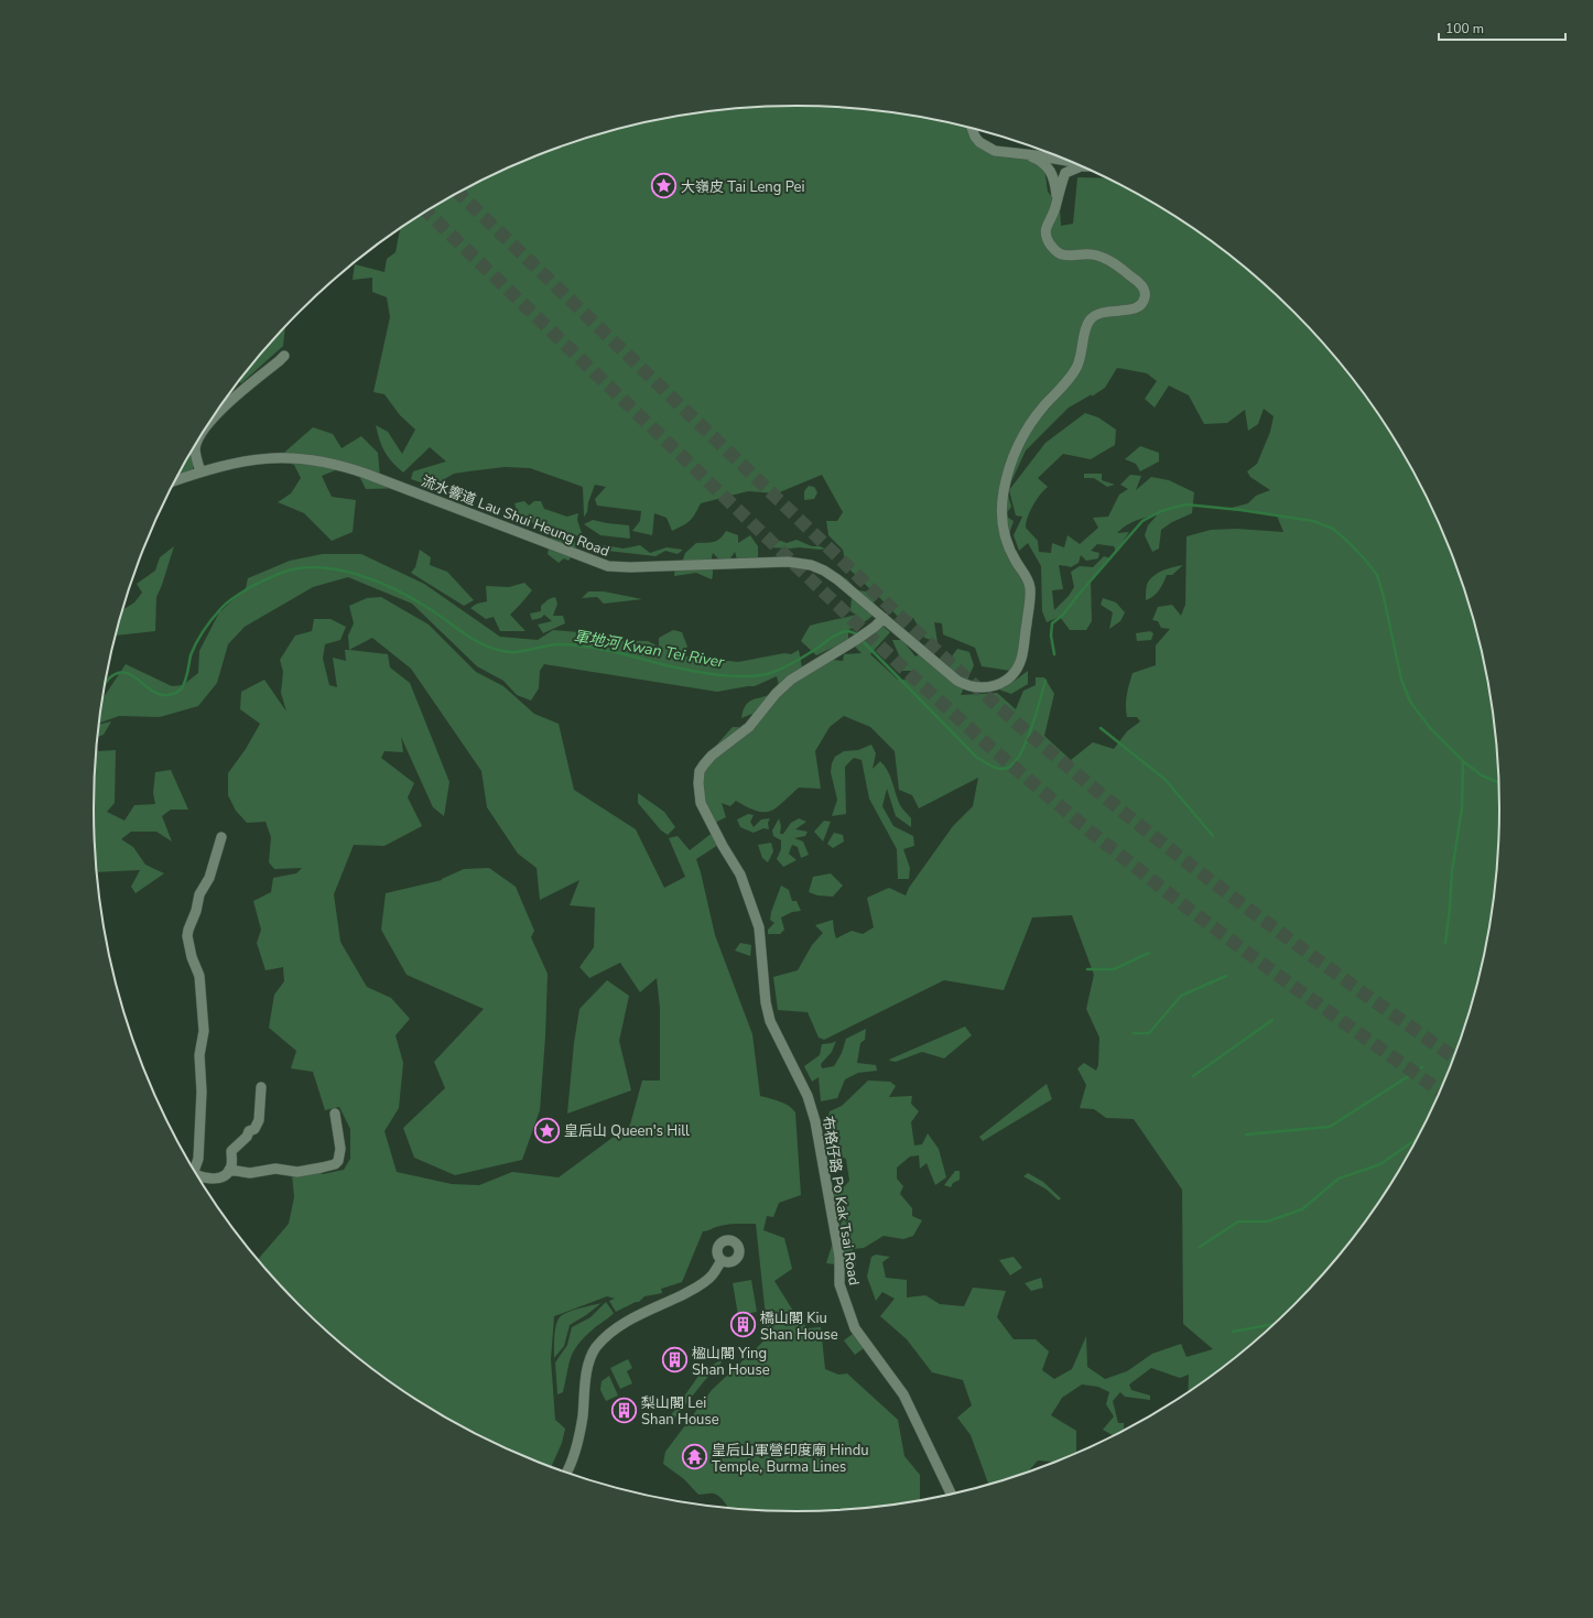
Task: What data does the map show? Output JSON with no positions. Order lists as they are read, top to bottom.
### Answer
{
  "streets": {
    "street": ["流水響道 Lau Shui Heung Road", "布格仔路 Po Kak Tsai Road"]
  },
  "crossings": [
    ["流水響道 Lau Shui Heung Road", "布格仔路 Po Kak Tsai Road"]
  ],
  "water": ["軍地河 Kwan Tei River"],
  "places": {
    "place": ["大嶺皮 Tai Leng Pei", "皇后山 Queen's Hill"],
    "building": ["橋山閣 Kiu Shan House", "楹山閣 Ying Shan House", "梨山閣 Lei Shan House"],
    "temple": ["皇后山軍營印度廟 Hindu Temple, Burma Lines"]
  },
  "scale_bar": "100 m"
}
